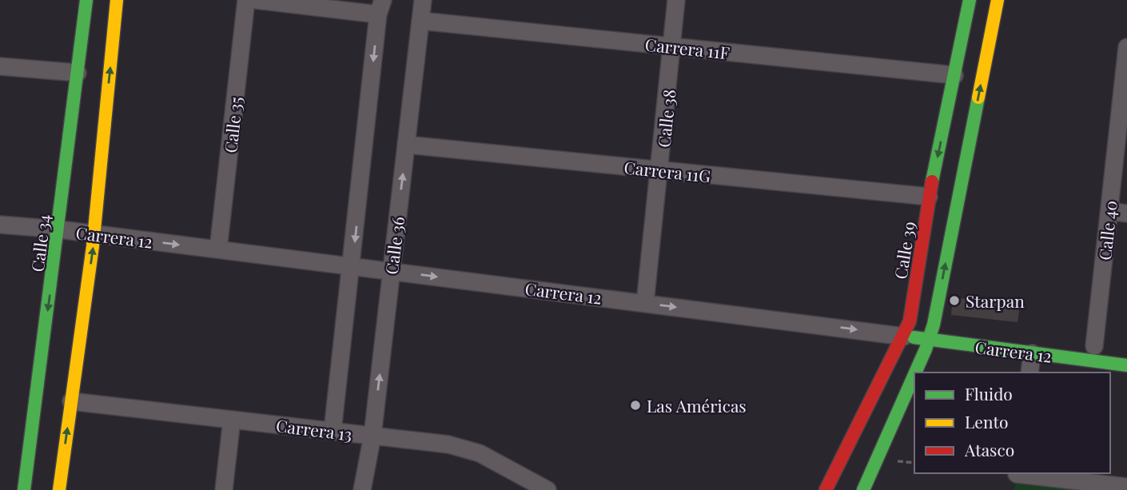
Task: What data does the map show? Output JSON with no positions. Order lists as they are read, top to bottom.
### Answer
{
  "streets": {
    "street": [
      "Carrera 11F",
      "Calle 38",
      "Calle 35",
      "Carrera 11G",
      "Calle 40",
      "Carrera 12",
      "Calle 34",
      "Calle 36",
      "Calle 39",
      "Carrera 13"
    ]
  },
  "crossings": [
    ["Carrera 11F", "Calle 38"],
    ["Carrera 11F", "Calle 36"],
    ["Carrera 11F", "Calle 39"],
    ["Calle 38", "Carrera 11G"],
    ["Calle 38", "Carrera 12"],
    ["Calle 35", "Carrera 12"],
    ["Carrera 11G", "Calle 36"],
    ["Carrera 11G", "Calle 39"],
    ["Carrera 12", "Calle 34"],
    ["Carrera 12", "Calle 36"],
    ["Carrera 12", "Calle 39"],
    ["Calle 36", "Carrera 13"]
  ],
  "one_way": ["Carrera 12"],
  "places": ["Starpan", "Las Américas"],
  "legend": ["Fluido", "Lento", "Atasco"]
}
